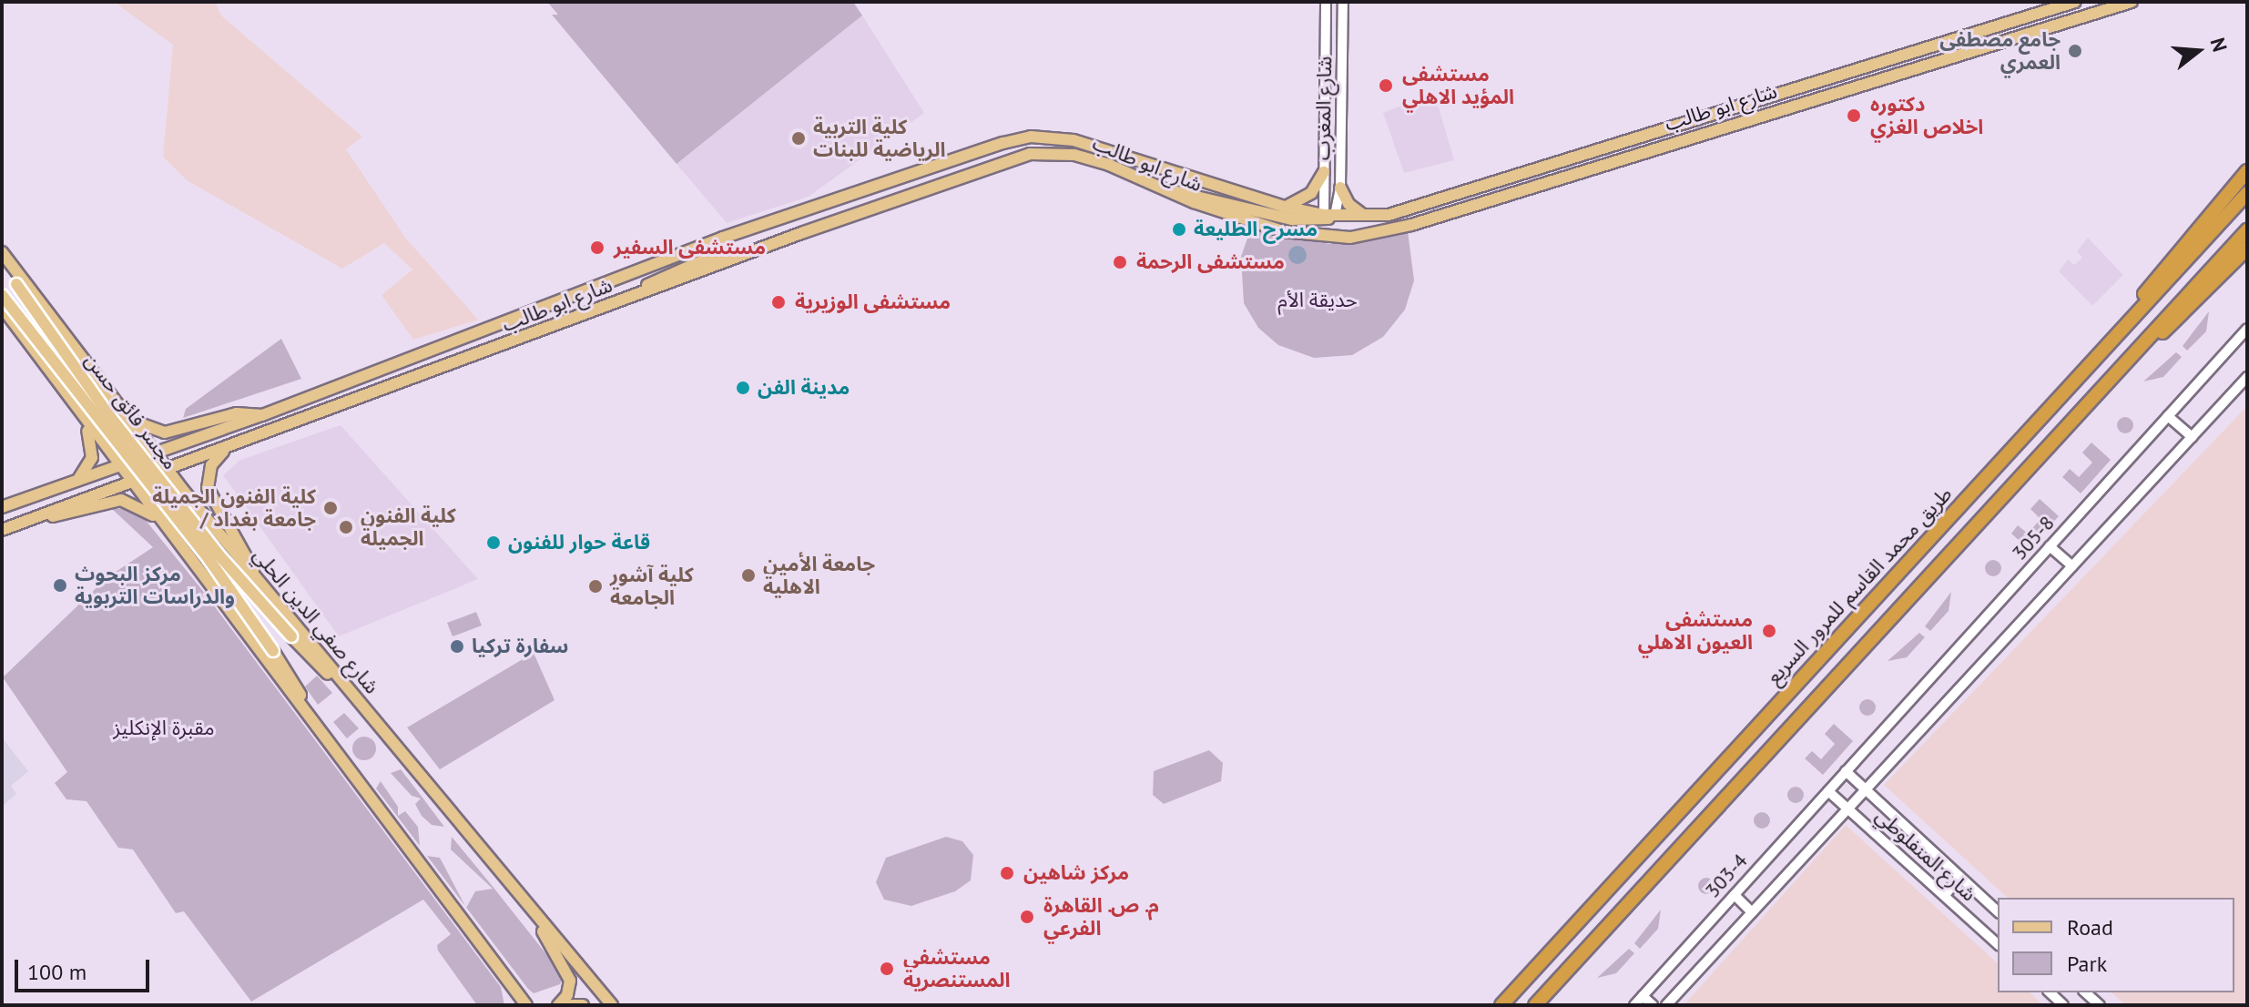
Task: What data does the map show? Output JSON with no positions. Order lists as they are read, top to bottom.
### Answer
{
  "streets": {
    "highway": ["طريق محمد القاسم للمرور السريع"],
    "main road": ["شارع ابو طالب", "مجسر فائق حسن", "شارع صفي الدين الحلي"],
    "street": [
      "شارع المغرب",
      "305-8",
      "شارع المنفلوطي",
      "303-4"
    ]
  },
  "crossings": [
    ["شارع ابو طالب", "شارع المغرب"],
    ["شارع ابو طالب", "شارع صفي الدين الحلي"],
    ["مجسر فائق حسن", "شارع صفي الدين الحلي"],
    ["305-8", "شارع المنفلوطي"],
    ["305-8", "303-4"],
    ["شارع المنفلوطي", "303-4"]
  ],
  "parks": ["حديقة الأم", "مقبرة الإنكليز"],
  "places": [
    "جامع مصطفى العمري",
    "مستشفى المؤيد الاهلي",
    "دكتوره اخلاص الغزي",
    "كلية التربية الرياضية للبنات",
    "مسرح الطليعة",
    "مستشفى السفير",
    "مستشفى الرحمة",
    "مستشفى الوزيرية",
    "مدينة الفن",
    "كلية الفنون الجميلة / جامعة بغداد",
    "كلية الفنون الجميلة",
    "قاعة حوار للفنون",
    "جامعة الأمين الاهلية",
    "مركز البحوث والدراسات التربوية",
    "كلية آشور الجامعة",
    "مستشفى العيون الاهلي",
    "سفارة تركيا",
    "مركز شاهين",
    "م. ص. القاهرة الفرعي",
    "مستشفى المستنصرية"
  ],
  "legend": ["Road", "Park"],
  "scale_bar": "100 m",
  "north": "right"
}
